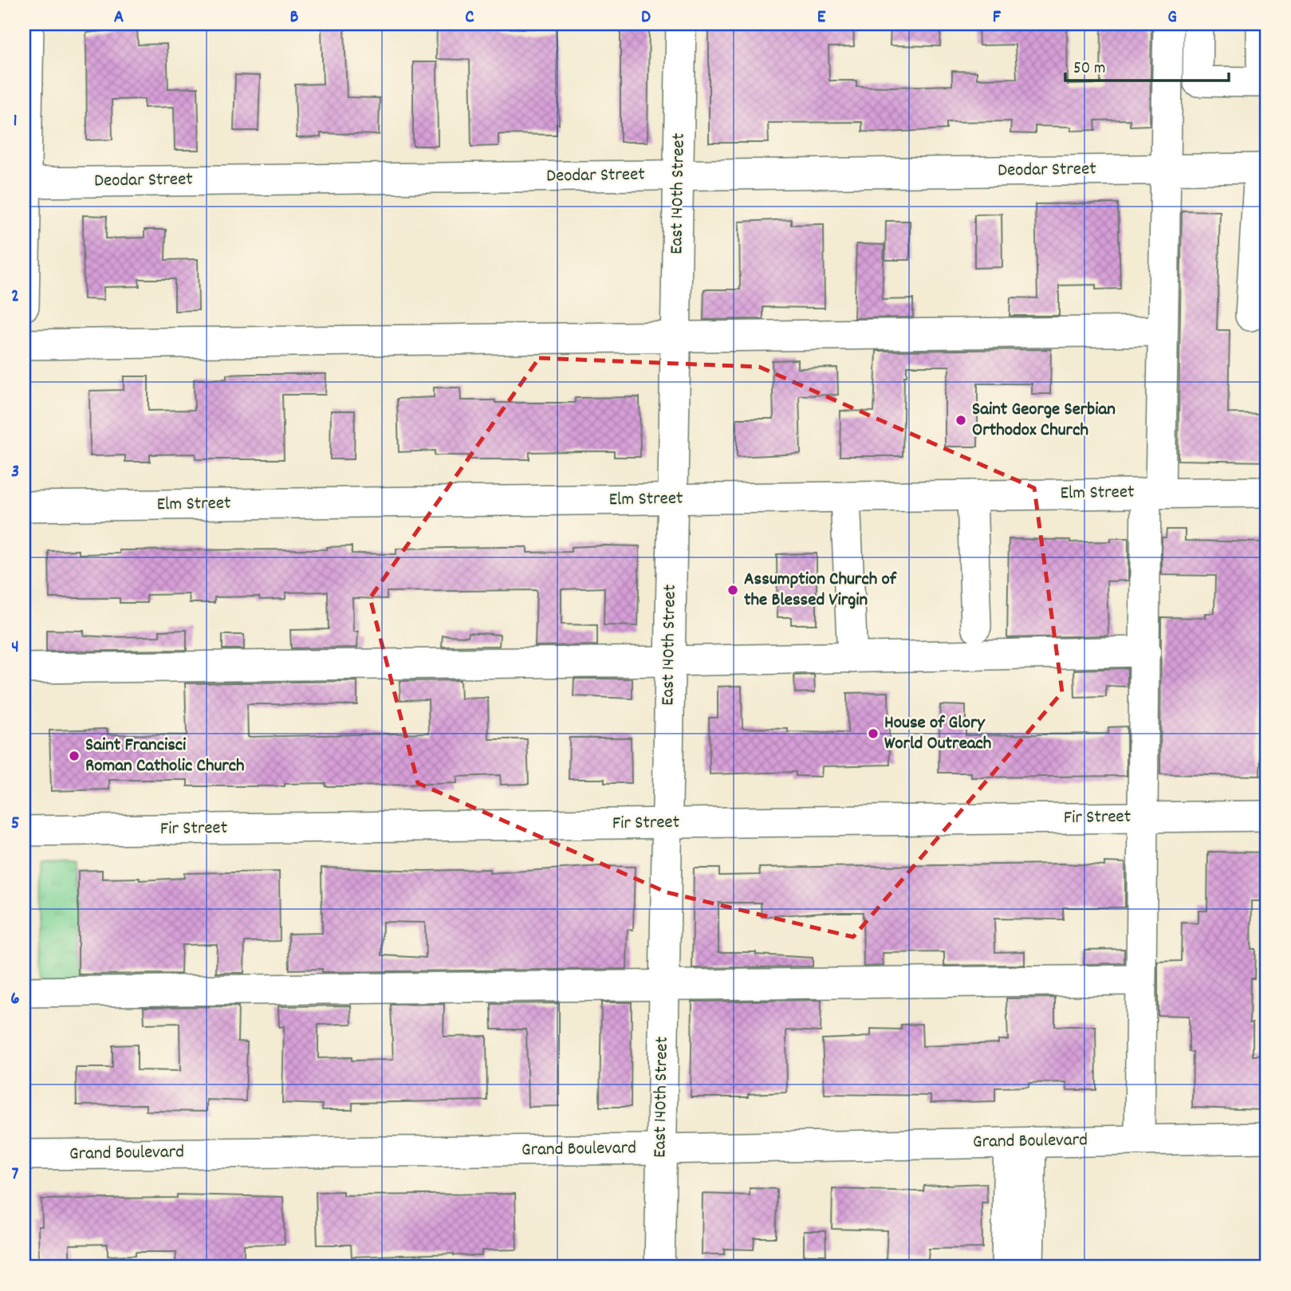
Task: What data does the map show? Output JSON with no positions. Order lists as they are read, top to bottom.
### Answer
{
  "streets": {
    "street": [
      "Deodar Street",
      "East 140th Street",
      "Elm Street",
      "Fir Street",
      "Grand Boulevard"
    ]
  },
  "crossings": [
    ["Deodar Street", "East 140th Street"],
    ["East 140th Street", "Elm Street"],
    ["East 140th Street", "Fir Street"],
    ["East 140th Street", "Grand Boulevard"]
  ],
  "places": [
    "Saint George Serbian Orthodox Church",
    "Assumption Church of the Blessed Virgin",
    "House of Glory World Outreach",
    "Saint Francisci Roman Catholic Church"
  ],
  "scale_bar": "50 m",
  "grid": {
    "columns": [
      "A",
      "B",
      "C",
      "D",
      "E",
      "F",
      "G"
    ],
    "rows": [
      "1",
      "2",
      "3",
      "4",
      "5",
      "6",
      "7"
    ]
  }
}
